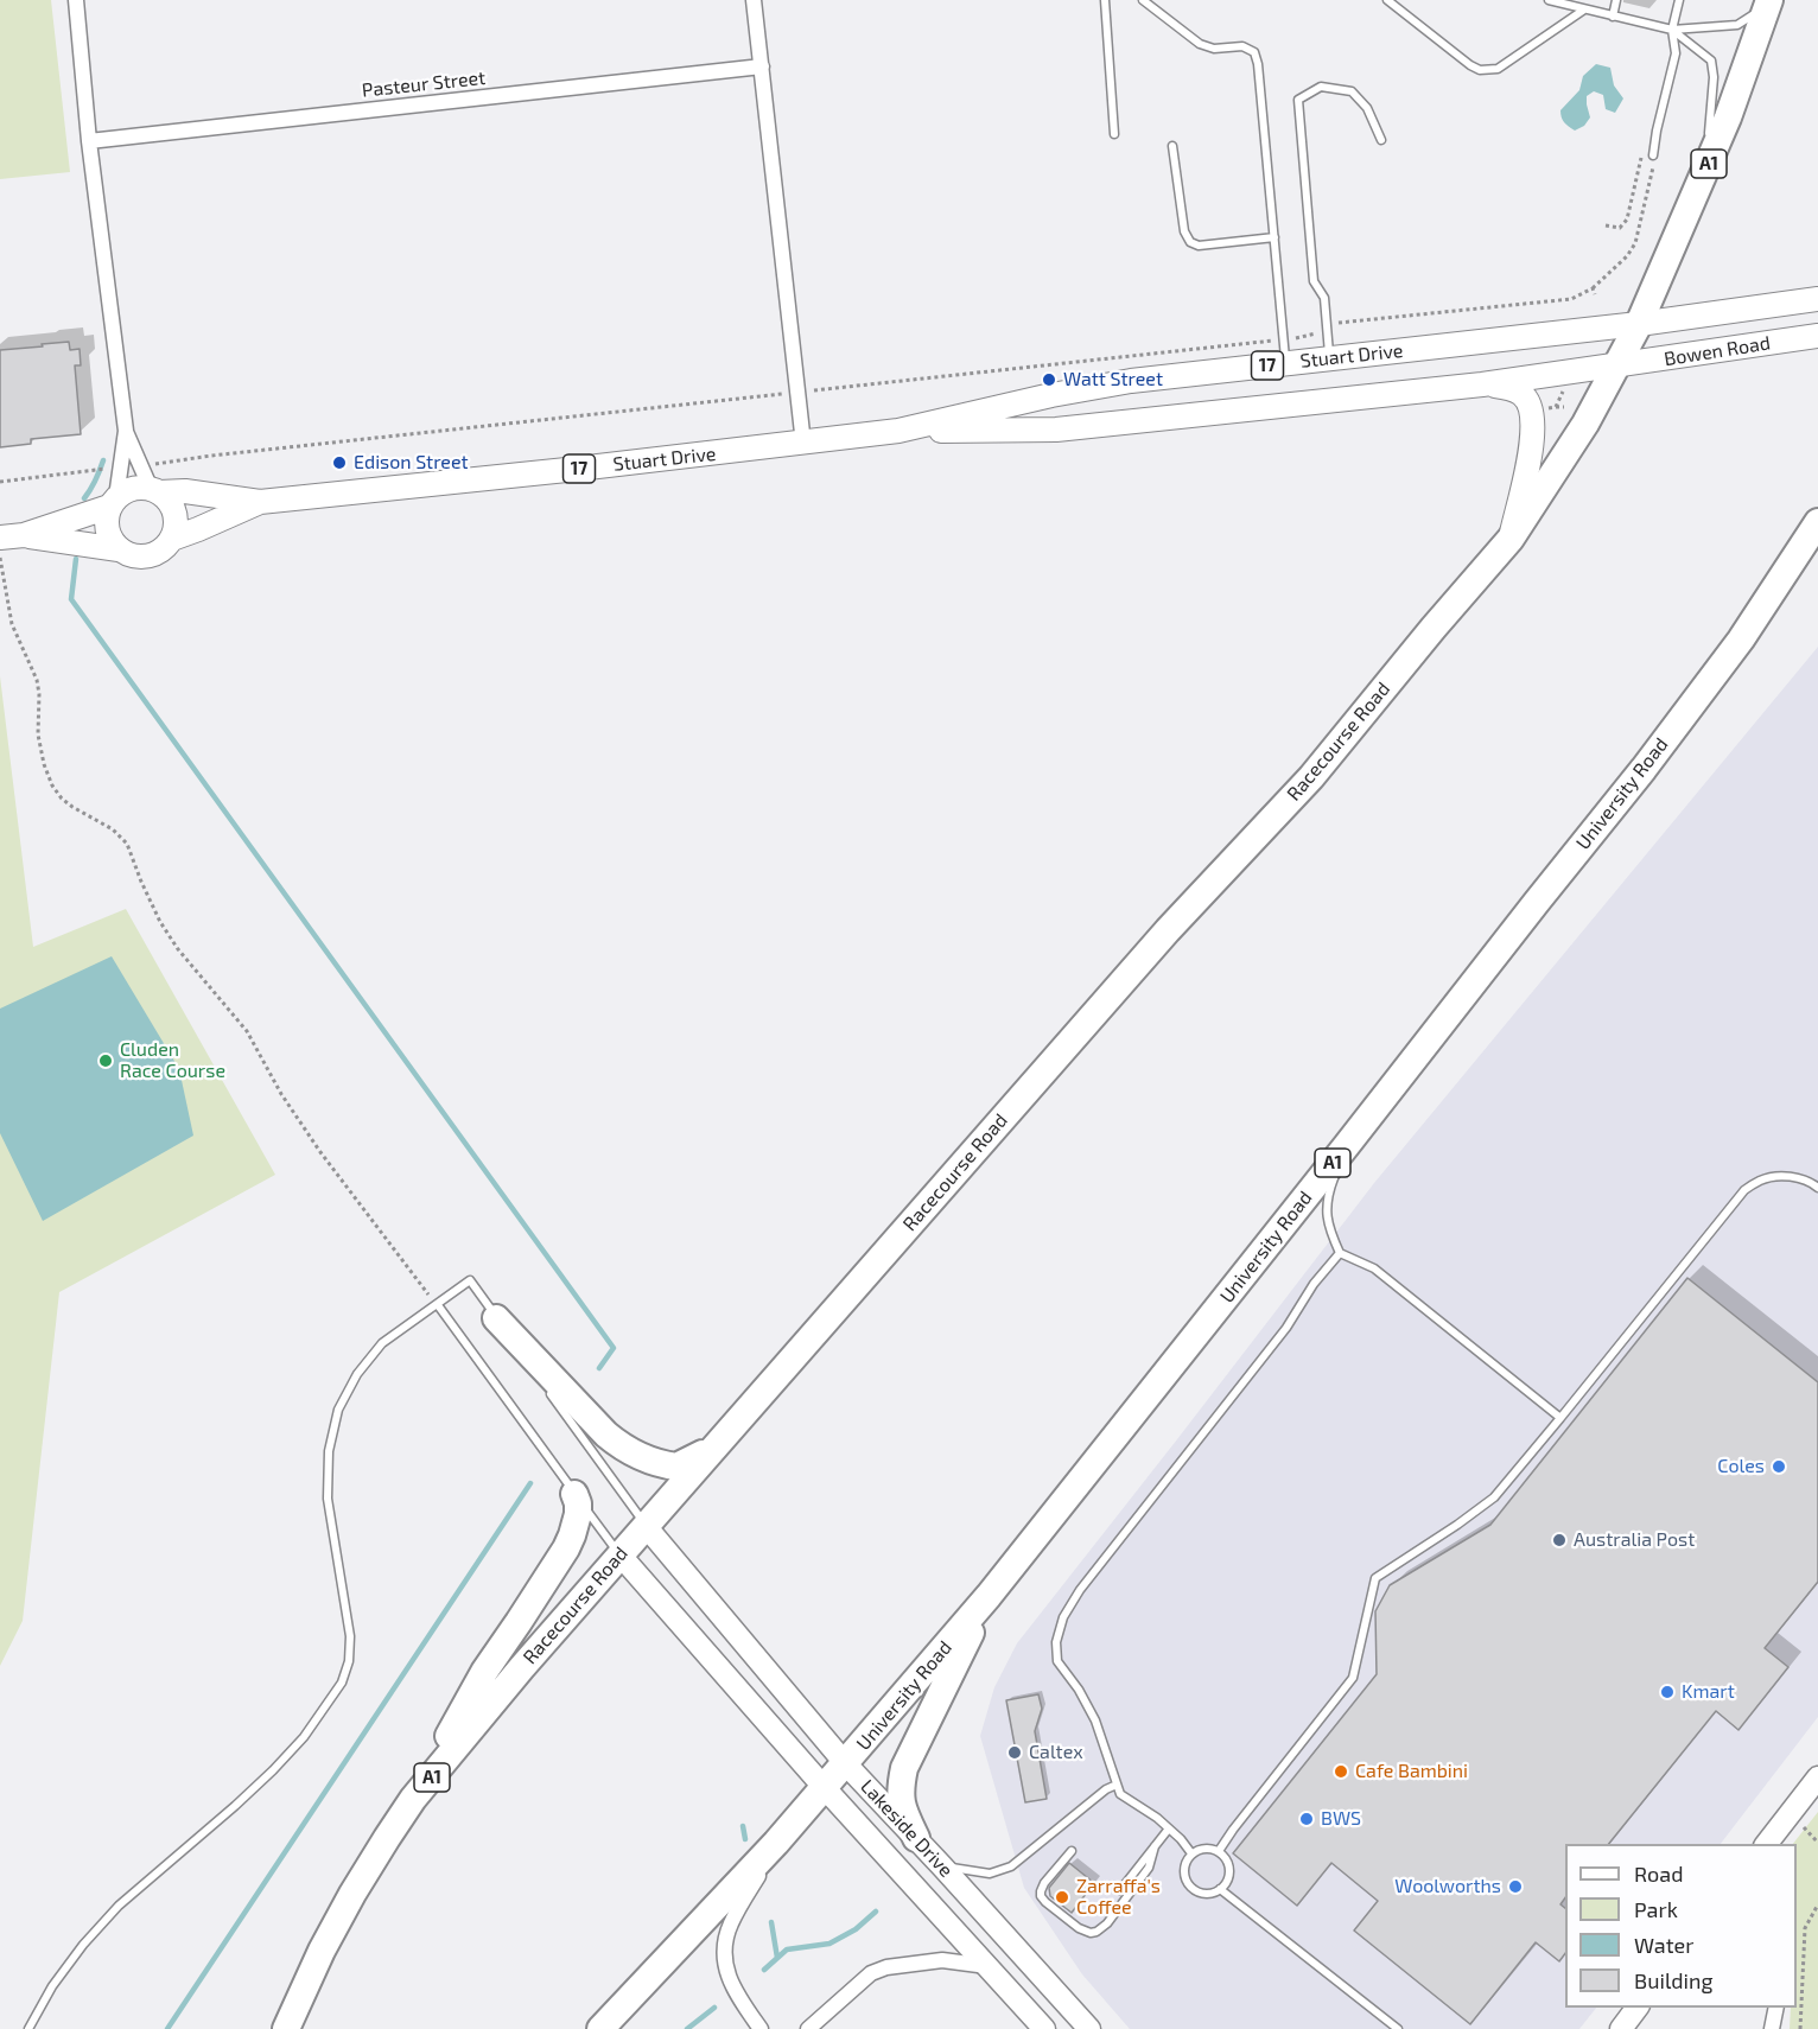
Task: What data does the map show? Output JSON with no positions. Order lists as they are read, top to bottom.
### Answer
{
  "streets": {
    "highway": ["A1", "Racecourse Road", "University Road"],
    "main road": ["Bowen Road", "Stuart Drive", "17"],
    "street": ["Pasteur Street", "Lakeside Drive"]
  },
  "crossings": [
    ["A1", "Bowen Road"],
    ["A1", "Stuart Drive"],
    ["A1", "Racecourse Road"],
    ["A1", "University Road"],
    ["A1", "Lakeside Drive"],
    ["Bowen Road", "Stuart Drive"],
    ["Bowen Road", "Racecourse Road"],
    ["Stuart Drive", "17"],
    ["Stuart Drive", "Racecourse Road"],
    ["Racecourse Road", "Lakeside Drive"],
    ["University Road", "Lakeside Drive"]
  ],
  "places": [
    "Watt Street",
    "Edison Street",
    "Cluden Race Course",
    "Coles",
    "Australia Post",
    "Kmart",
    "Caltex",
    "Cafe Bambini",
    "BWS",
    "Woolworths",
    "Zarraffa's Coffee"
  ],
  "legend": [
    "Road",
    "Park",
    "Water",
    "Building"
  ]
}
